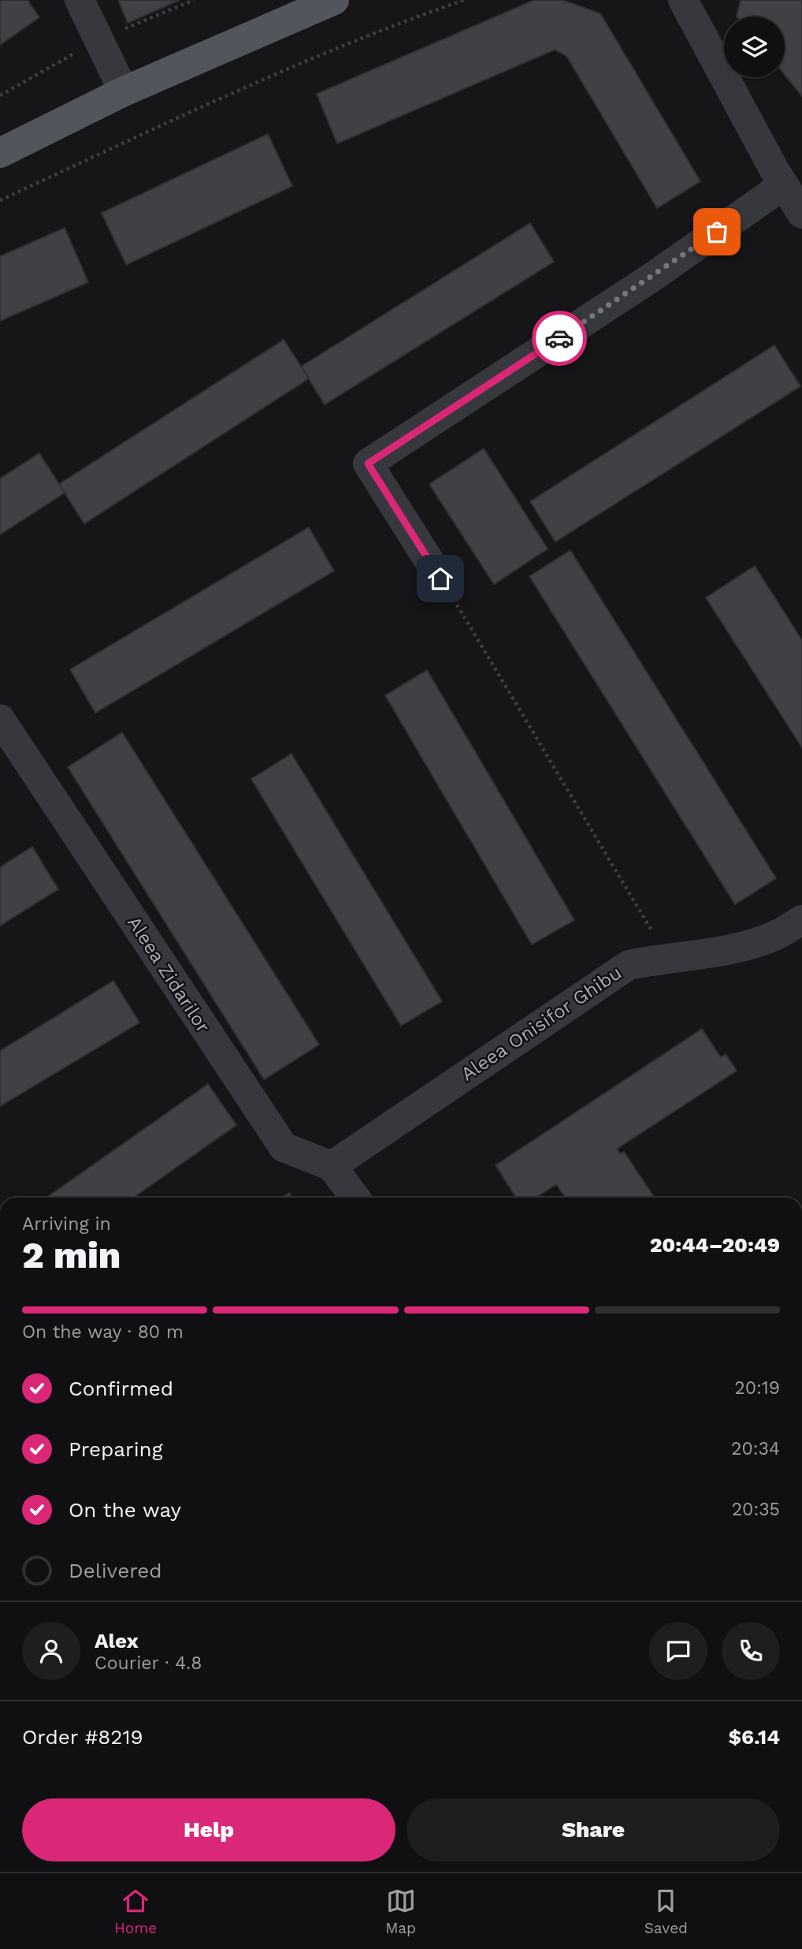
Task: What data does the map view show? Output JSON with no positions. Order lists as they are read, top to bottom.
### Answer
{
  "streets": {
    "street": ["Aleea Zidarilor", "Aleea Onisifor Ghibu"]
  },
  "crossings": [
    ["Aleea Zidarilor", "Aleea Onisifor Ghibu"]
  ],
  "page": {
    "heading": ["2 min", "Arriving in", "20:44–20:49"],
    "panel": [
      "Alex",
      "Courier · 4.8",
      "Order #8219",
      "$6.14"
    ],
    "bar": "On the way · 80 m",
    "list": [
      ["Confirmed", "20:19"],
      ["Preparing", "20:34"],
      ["On the way", "20:35"],
      "Delivered"
    ],
    "buttons": ["Help", "Share"],
    "tabs": ["Home", "Map", "Saved"]
  }
}
